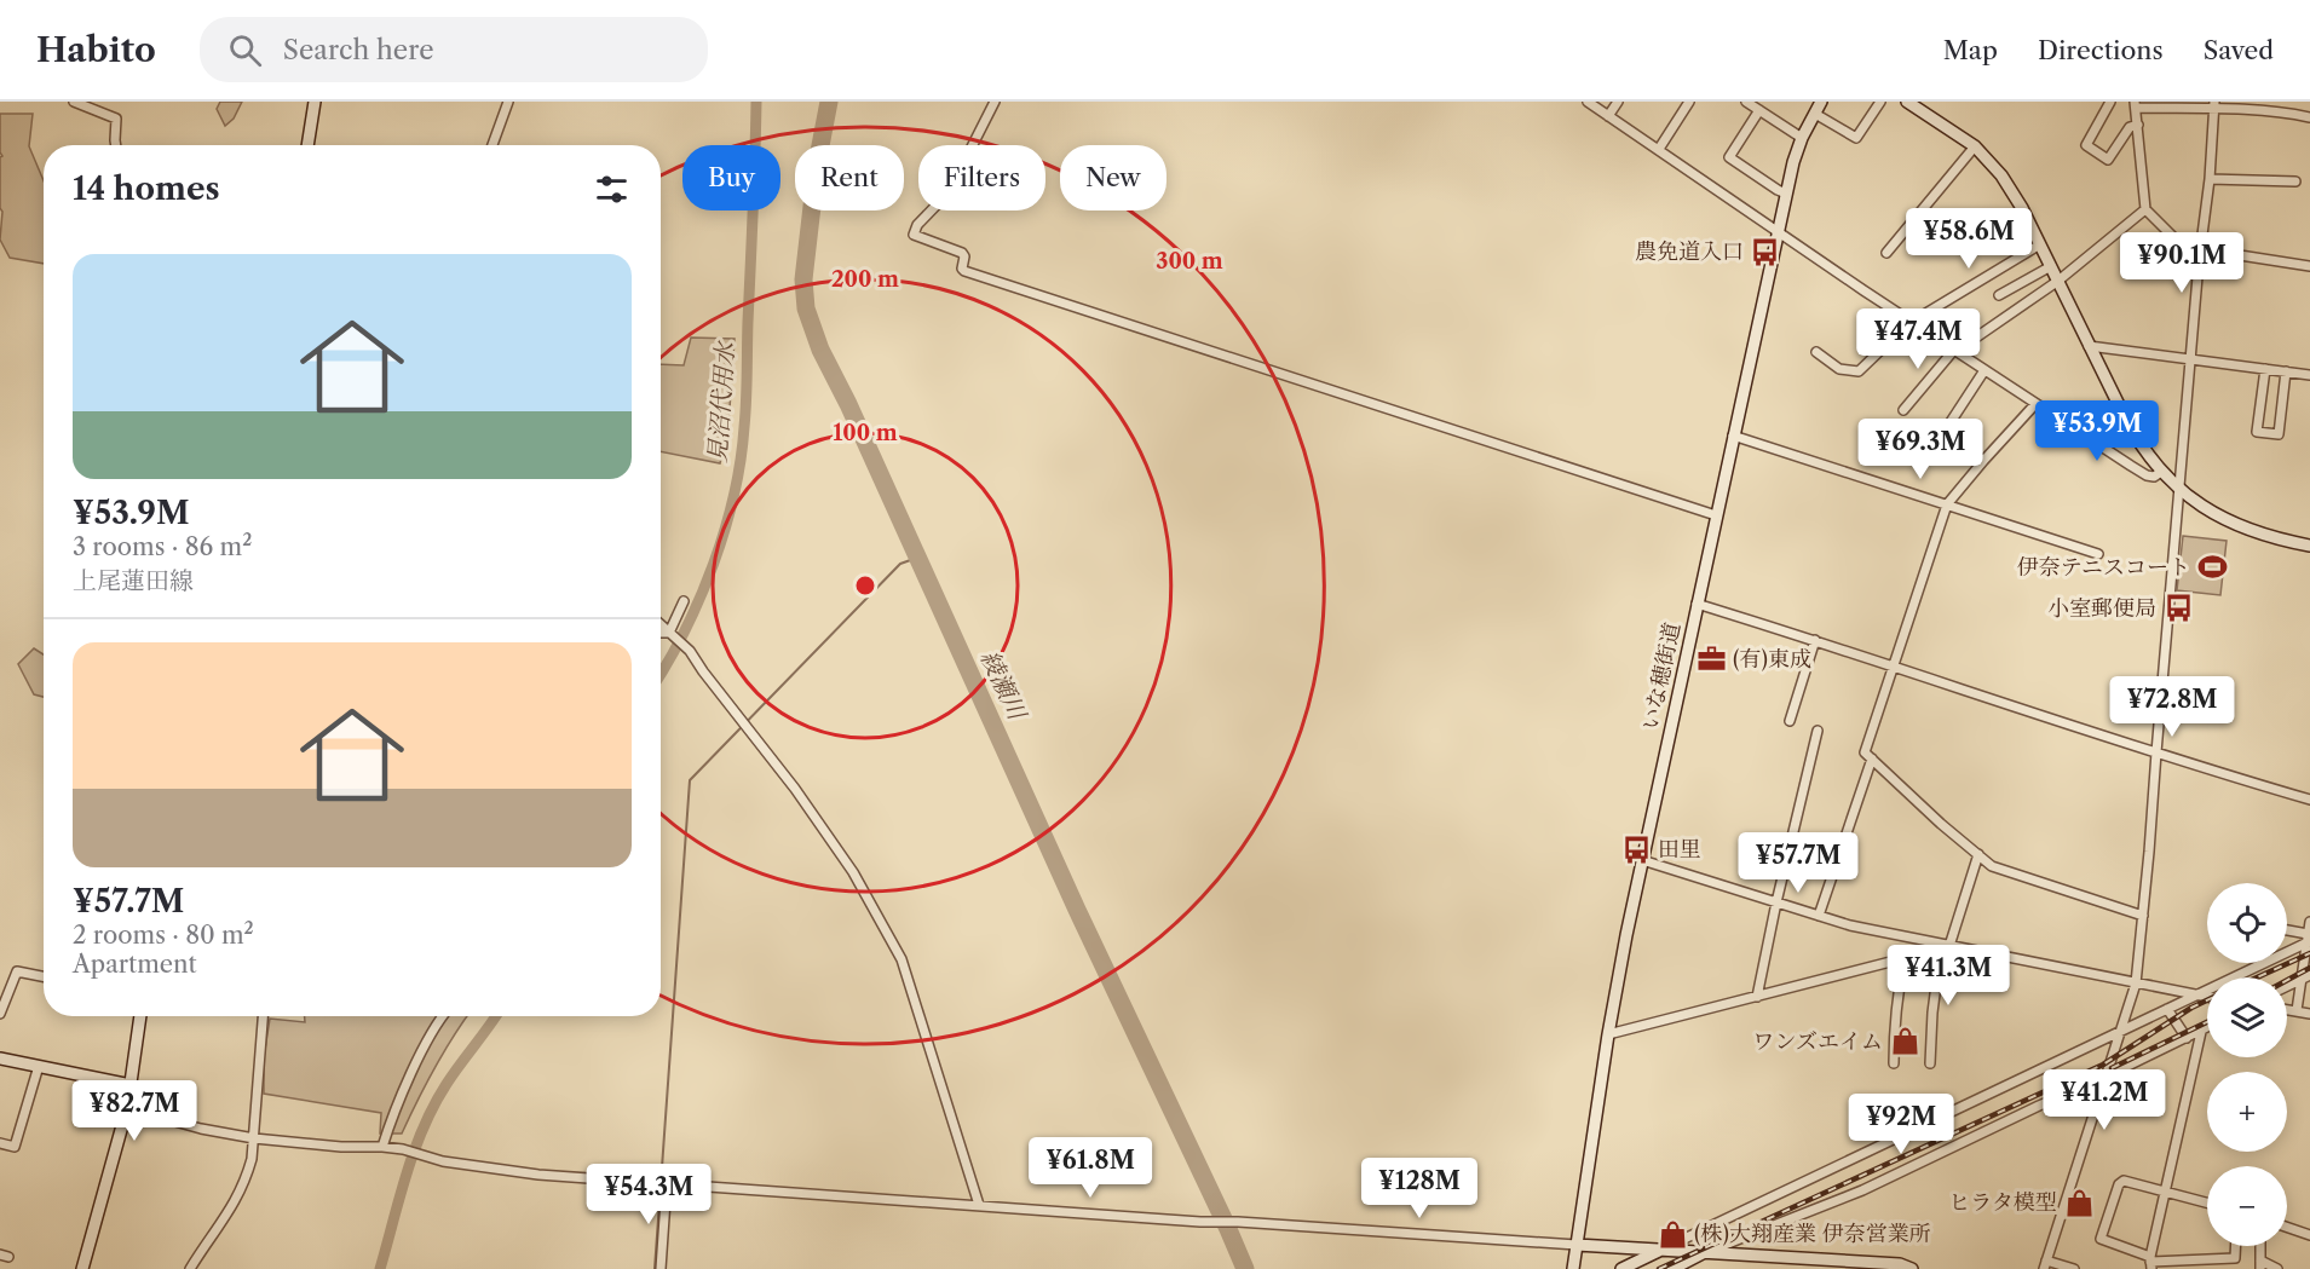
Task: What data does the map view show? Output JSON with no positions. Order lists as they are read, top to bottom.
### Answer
{
  "streets": {
    "street": ["いな穂街道"]
  },
  "water": ["見沼代用水", "綾瀬川"],
  "places": {
    "bus stop": ["農免道入口", "小室郵便局", "田里"],
    "sports": ["伊奈テニスコート"],
    "office": ["(有)東成"],
    "shop": ["ワンズエイム", "ヒラタ模型", "(株)大翔産業 伊奈営業所"]
  },
  "page": {
    "header": "Habito",
    "search": "Search here",
    "nav": ["Map", "Directions", "Saved"],
    "chip": [
      "Buy",
      "Rent",
      "Filters",
      "New"
    ],
    "heading": "14 homes",
    "price": [
      "¥58.6M",
      "¥90.1M",
      "¥47.4M",
      "¥53.9M",
      "¥69.3M",
      "¥72.8M",
      "¥57.7M",
      "¥41.3M",
      "¥41.2M",
      "¥82.7M",
      "¥92M",
      "¥61.8M",
      "¥128M",
      "¥54.3M"
    ],
    "list": [
      {
        "name": "¥53.9M",
        "note": "3 rooms · 86 m² · 上尾蓮田線"
      },
      {
        "name": "¥57.7M",
        "note": "2 rooms · 80 m² · Apartment"
      }
    ],
    "map_buttons": ["+", "−"]
  },
  "rings": ["300 m", "200 m", "100 m"]
}
